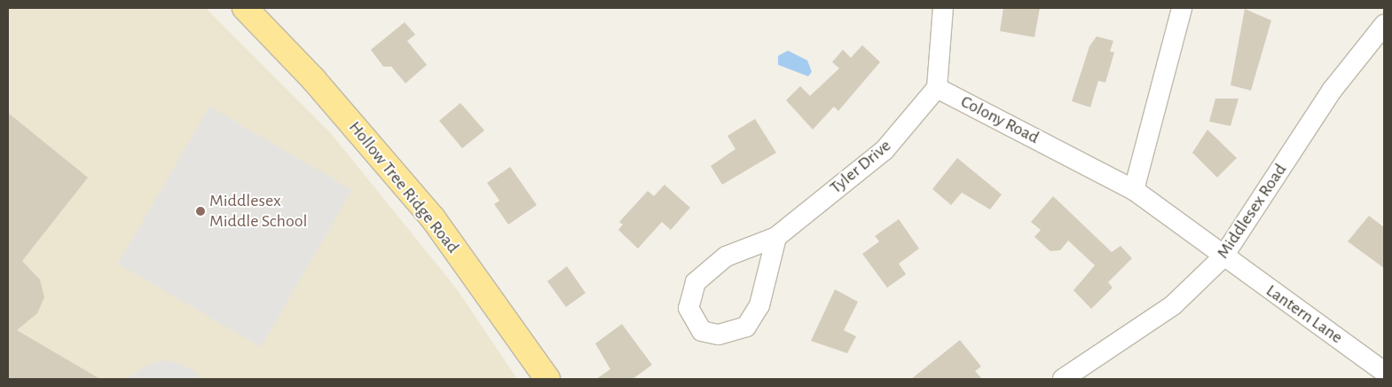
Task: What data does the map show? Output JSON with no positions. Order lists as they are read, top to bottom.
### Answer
{
  "streets": {
    "main road": ["Hollow Tree Ridge Road"],
    "street": [
      "Colony Road",
      "Tyler Drive",
      "Middlesex Road",
      "Lantern Lane"
    ]
  },
  "crossings": [
    ["Colony Road", "Tyler Drive"],
    ["Colony Road", "Middlesex Road"],
    ["Colony Road", "Lantern Lane"],
    ["Middlesex Road", "Lantern Lane"]
  ],
  "places": ["Middlesex Middle School"]
}
